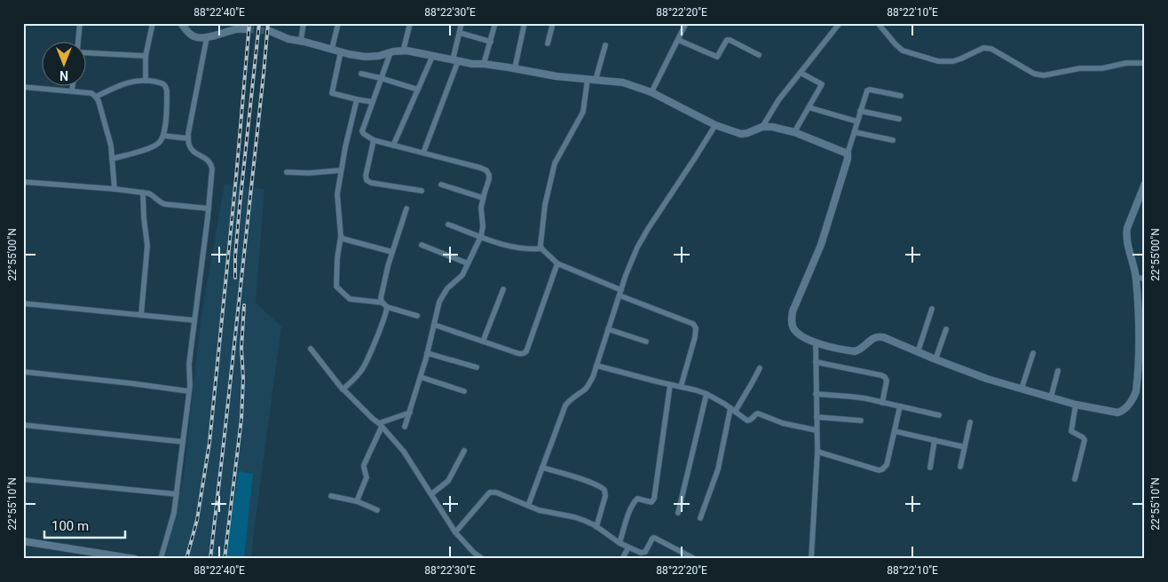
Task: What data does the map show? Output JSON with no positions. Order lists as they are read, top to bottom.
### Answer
{
  "scale_bar": "100 m",
  "north": "bottom",
  "coordinates": [
    "88°22'40\"E",
    "88°22'30\"E",
    "88°22'20\"E",
    "88°22'10\"E",
    "22°55'00\"N",
    "22°55'10\"N"
  ]
}
